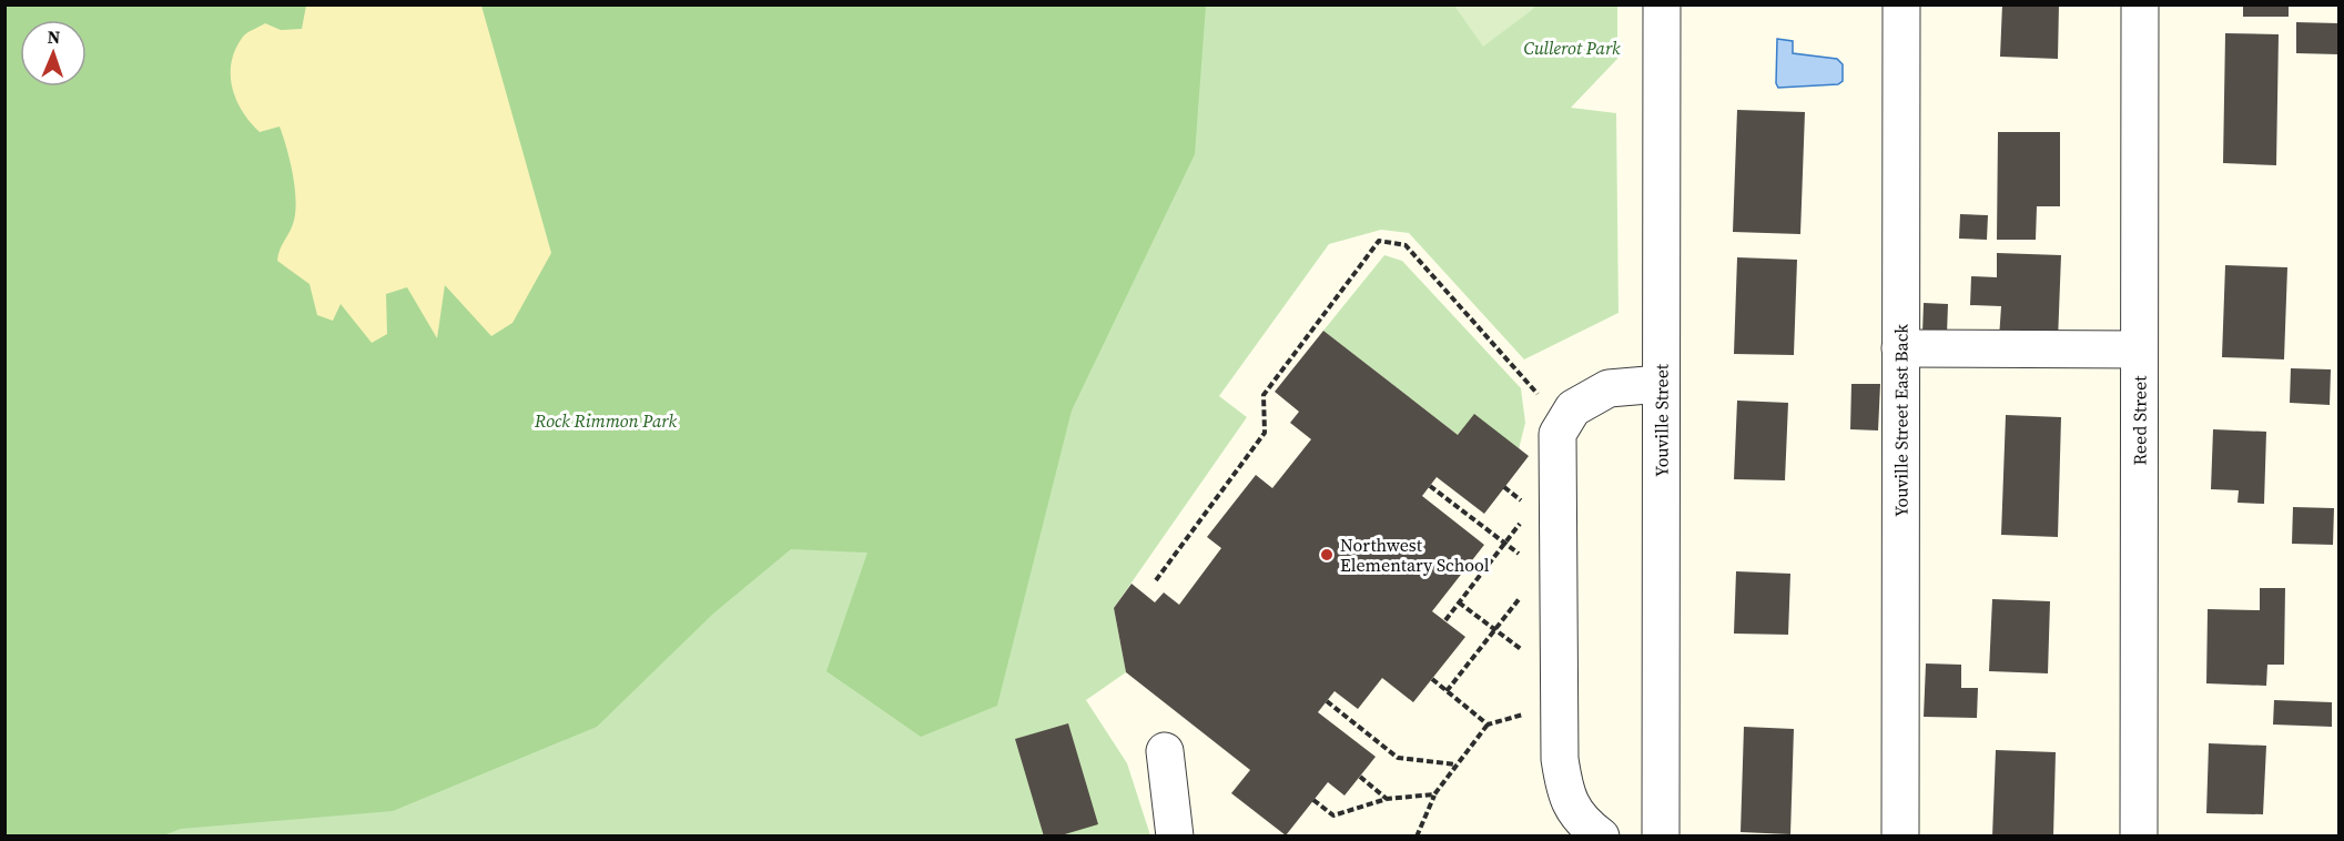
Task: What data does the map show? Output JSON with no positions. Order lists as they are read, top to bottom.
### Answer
{
  "streets": {
    "street": ["Youville Street", "Youville Street East Back", "Reed Street"]
  },
  "parks": ["Cullerot Park", "Rock Rimmon Park"],
  "places": ["Northwest Elementary School"],
  "north": "top"
}
